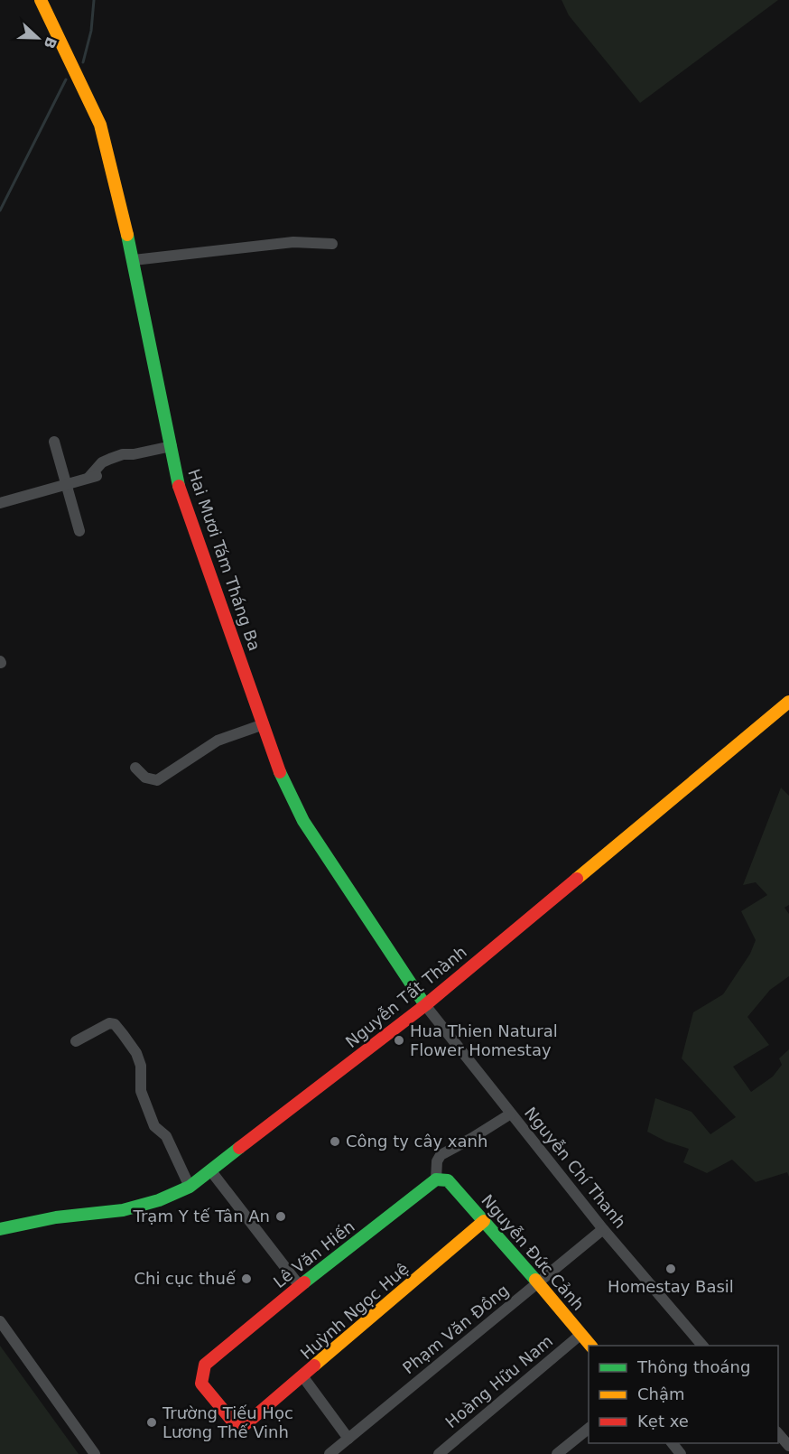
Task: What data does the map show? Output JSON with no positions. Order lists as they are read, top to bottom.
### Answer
{
  "streets": {
    "street": [
      "Hai Mươi Tám Tháng Ba",
      "Nguyễn Tất Thành",
      "Nguyễn Chí Thanh",
      "Nguyễn Đức Cảnh",
      "Lê Văn Hiến",
      "Huỳnh Ngọc Huệ",
      "Phạm Văn Đồng",
      "Hoàng Hữu Nam"
    ]
  },
  "crossings": [
    ["Hai Mươi Tám Tháng Ba", "Nguyễn Tất Thành"],
    ["Hai Mươi Tám Tháng Ba", "Nguyễn Chí Thanh"],
    ["Nguyễn Tất Thành", "Nguyễn Chí Thanh"],
    ["Nguyễn Chí Thanh", "Phạm Văn Đồng"],
    ["Nguyễn Đức Cảnh", "Lê Văn Hiến"],
    ["Nguyễn Đức Cảnh", "Huỳnh Ngọc Huệ"],
    ["Nguyễn Đức Cảnh", "Phạm Văn Đồng"],
    ["Nguyễn Đức Cảnh", "Hoàng Hữu Nam"],
    ["Lê Văn Hiến", "Huỳnh Ngọc Huệ"]
  ],
  "places": [
    "Hua Thien Natural Flower Homestay",
    "Công ty cây xanh",
    "Trạm Y tế Tân An",
    "Homestay Basil",
    "Chi cục thuế",
    "Trường Tiếu Học Lương Thế Vinh"
  ],
  "legend": ["Thông thoáng", "Chậm", "Kẹt xe"],
  "north": "right"
}
